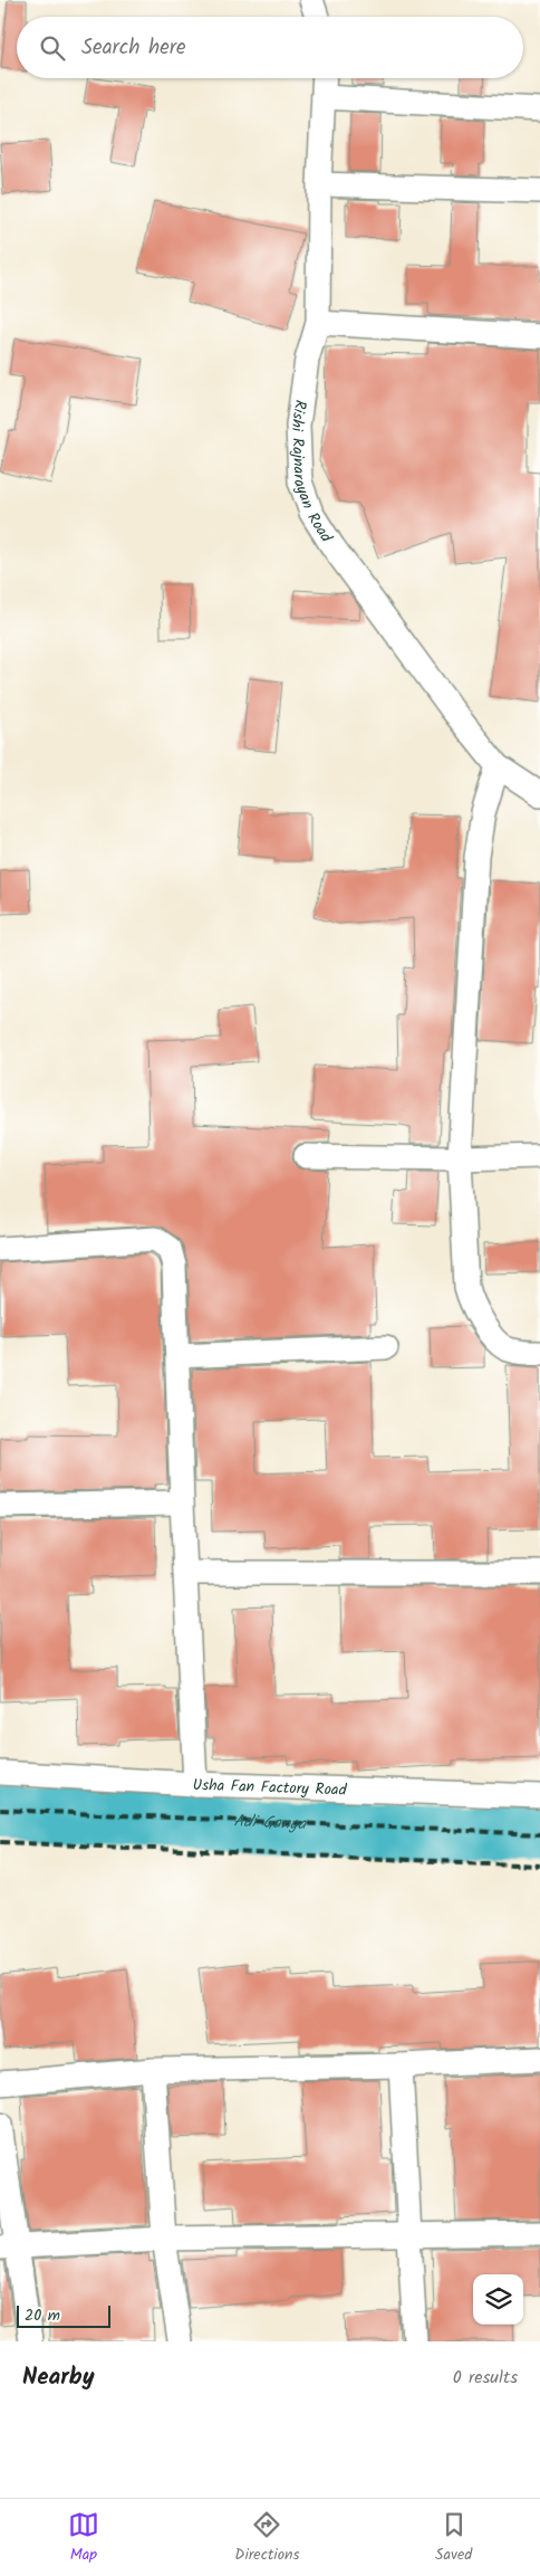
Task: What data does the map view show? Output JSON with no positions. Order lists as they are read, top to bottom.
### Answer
{
  "streets": {
    "street": ["Rishi Rajnarayan Road", "Usha Fan Factory Road"]
  },
  "water": ["Adi Ganga"],
  "scale_bar": "20 m",
  "page": {
    "search": "Search here",
    "scale": "20 m",
    "heading": ["Nearby", "0 results"],
    "nav": ["Map", "Directions", "Saved"]
  }
}
